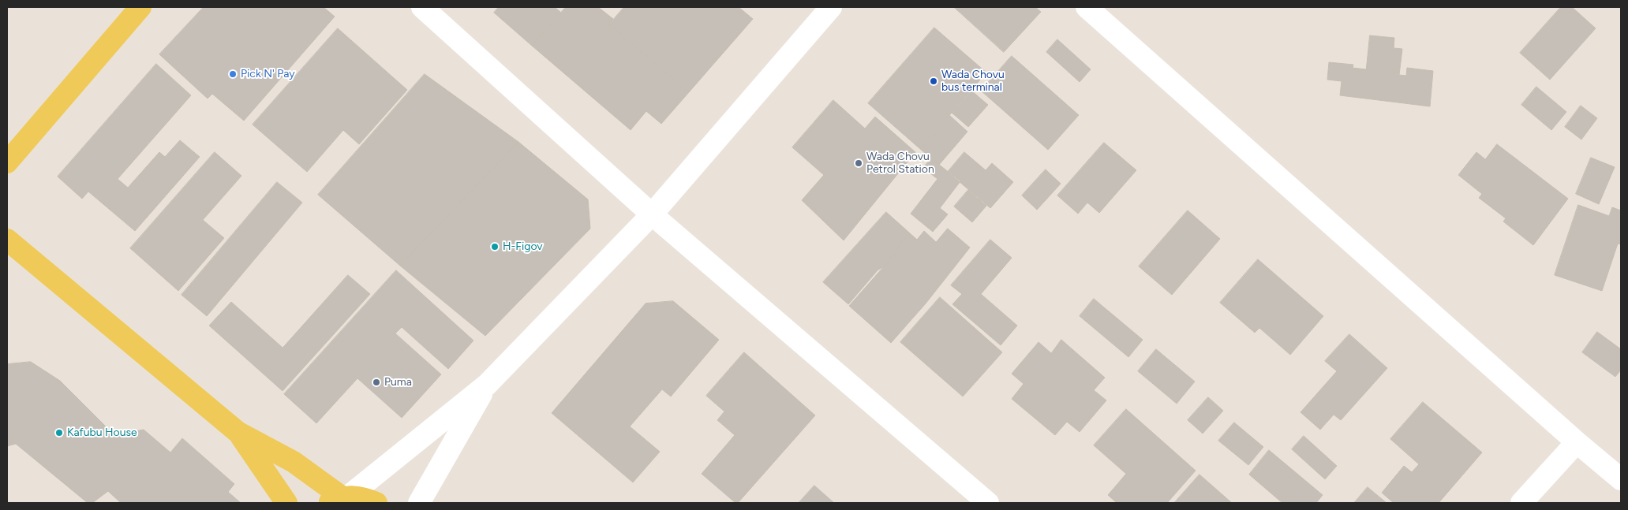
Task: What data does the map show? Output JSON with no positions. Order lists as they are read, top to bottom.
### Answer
{
  "places": [
    "Pick N' Pay",
    "Wada Chovu bus terminal",
    "Wada Chovu Petrol Station",
    "H-Figov",
    "Puma",
    "Kafubu House"
  ]
}
